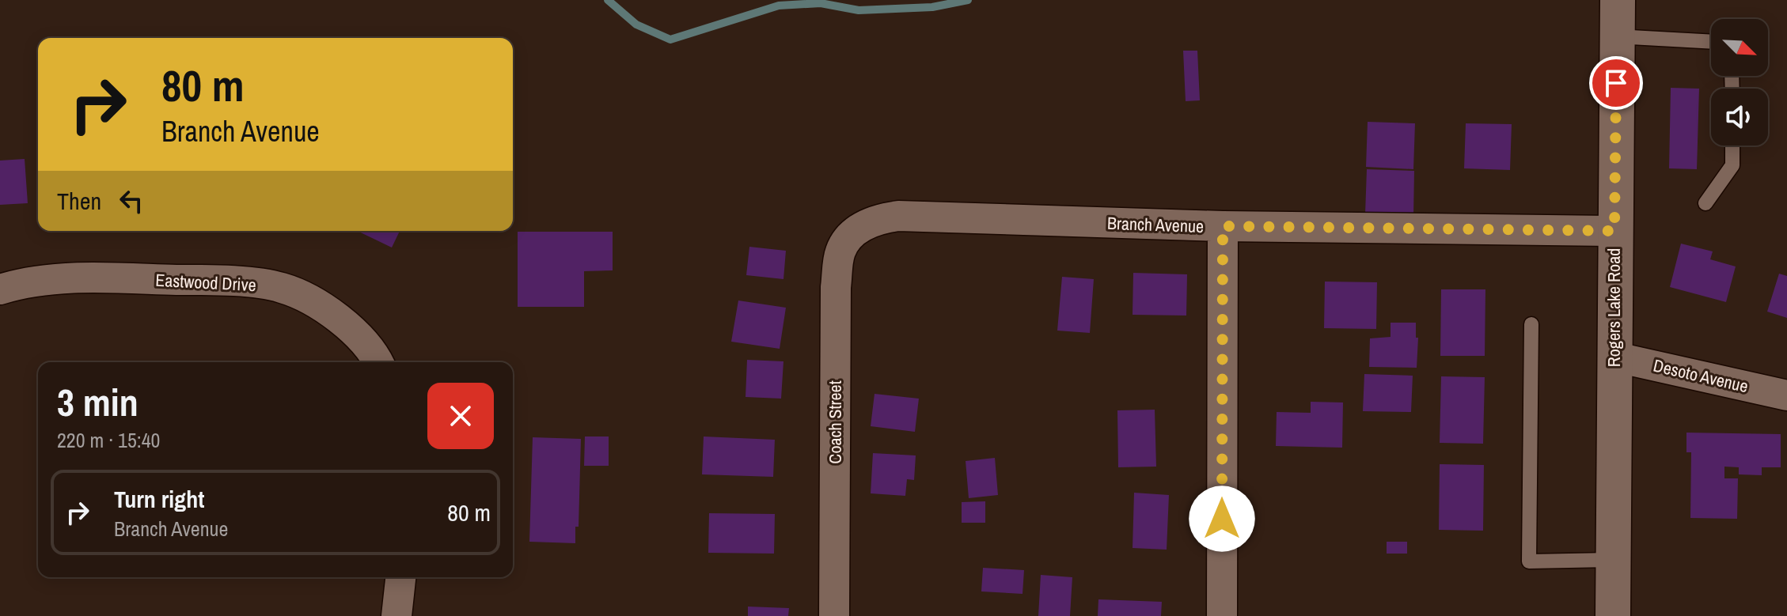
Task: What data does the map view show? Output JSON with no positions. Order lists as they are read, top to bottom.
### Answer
{
  "streets": {
    "main road": ["Rogers Lake Road"],
    "street": [
      "Branch Avenue",
      "Eastwood Drive",
      "Desoto Avenue",
      "Coach Street"
    ]
  },
  "crossings": [
    ["Branch Avenue", "Rogers Lake Road"],
    ["Branch Avenue", "Coach Street"],
    ["Rogers Lake Road", "Desoto Avenue"]
  ],
  "north": "bottom right",
  "page": {
    "turn": ["80 m", "Branch Avenue"],
    "then": "Then",
    "heading": ["3 min", "220 m · 15:40"],
    "list": [
      {
        "name": "Turn right",
        "note": "Branch Avenue",
        "value": "80 m"
      }
    ]
  }
}
